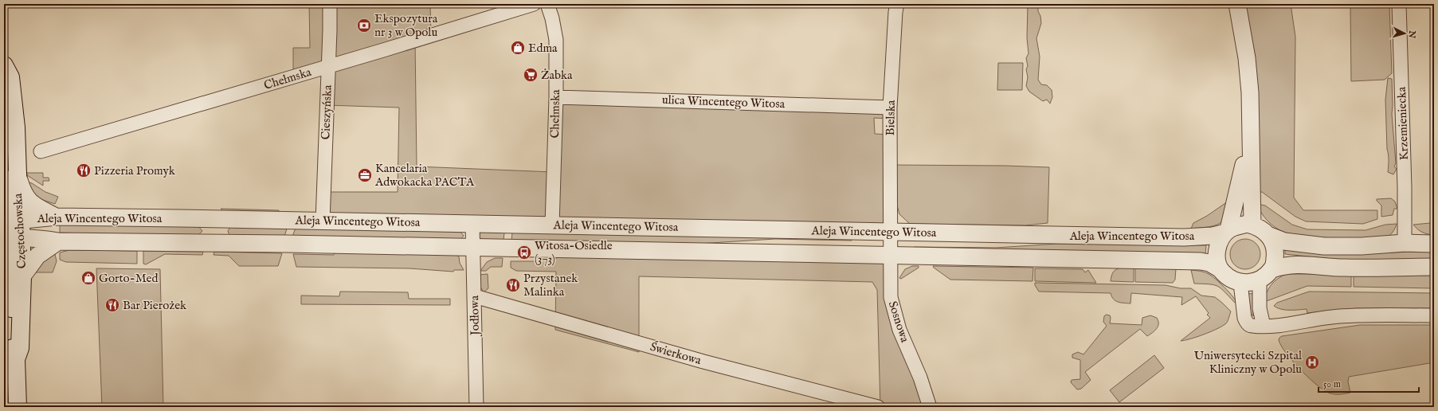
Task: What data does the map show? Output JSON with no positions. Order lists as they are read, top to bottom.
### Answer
{
  "streets": {
    "main road": ["Częstochowska"],
    "street": [
      "Chełmska",
      "ulica Wincentego Witosa",
      "Cieszyńska",
      "Bielska",
      "Krzemieniecka",
      "Aleja Wincentego Witosa",
      "Jodłowa",
      "Sosnowa",
      "Świerkowa"
    ]
  },
  "crossings": [
    ["Chełmska", "ulica Wincentego Witosa"],
    ["Chełmska", "Cieszyńska"],
    ["Chełmska", "Aleja Wincentego Witosa"],
    ["ulica Wincentego Witosa", "Bielska"],
    ["Cieszyńska", "Aleja Wincentego Witosa"],
    ["Bielska", "Aleja Wincentego Witosa"],
    ["Bielska", "Sosnowa"],
    ["Aleja Wincentego Witosa", "Częstochowska"],
    ["Aleja Wincentego Witosa", "Jodłowa"],
    ["Aleja Wincentego Witosa", "Sosnowa"],
    ["Jodłowa", "Świerkowa"]
  ],
  "places": {
    "bank": ["Ekspozytura nr 3 w Opolu"],
    "shop": ["Edma", "Gorto-Med"],
    "supermarket": ["Żabka"],
    "restaurant": ["Pizzeria Promyk", "Przystanek Malinka", "Bar Pierożek"],
    "office": ["Kancelaria Adwokacka PACTA"],
    "bus stop": ["Witosa-Osiedle (373)"],
    "hospital": ["Uniwersytecki Szpital Kliniczny w Opolu"]
  },
  "scale_bar": "50 m",
  "north": "right"
}
